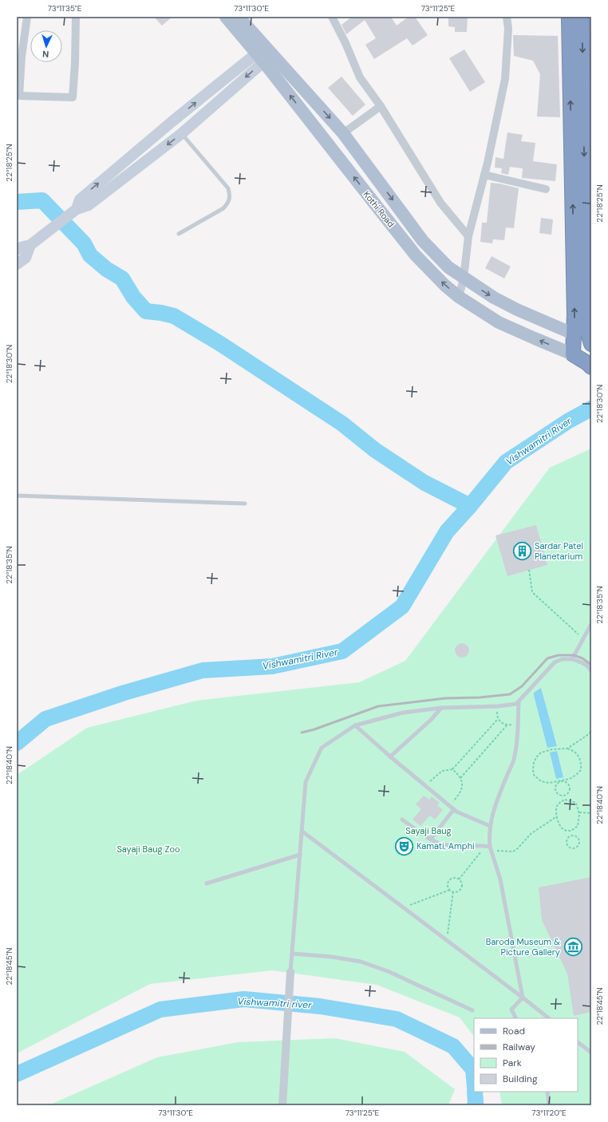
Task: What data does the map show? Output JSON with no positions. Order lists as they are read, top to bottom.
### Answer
{
  "streets": {
    "main road": ["Kothi Road"]
  },
  "water": ["Vishwamitri River", "Vishwamitri river"],
  "parks": ["Sayaji Baug", "Sayaji Baug Zoo"],
  "places": {
    "building": ["Sardar Patel Planetarium"],
    "theatre": ["Kamati, Amphi"],
    "museum": ["Baroda Museum & Picture Gallery"]
  },
  "legend": [
    "Road",
    "Railway",
    "Park",
    "Building"
  ],
  "north": "bottom",
  "coordinates": [
    "73°11'35\"E",
    "73°11'30\"E",
    "73°11'25\"E",
    "22°18'25\"N",
    "22°18'30\"N",
    "22°18'35\"N",
    "22°18'40\"N",
    "22°18'45\"N",
    "73°11'20\"E"
  ]
}
